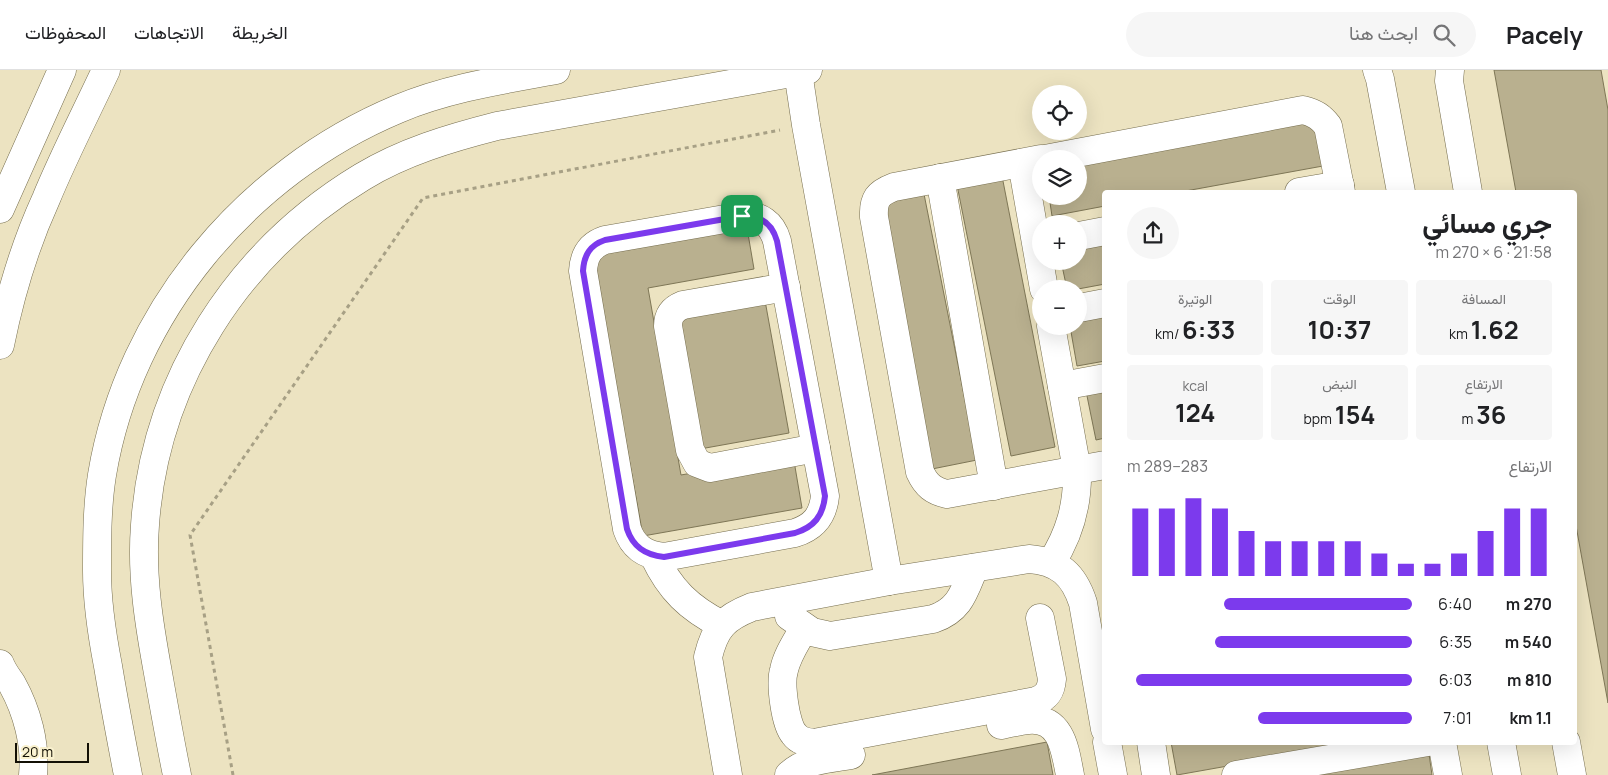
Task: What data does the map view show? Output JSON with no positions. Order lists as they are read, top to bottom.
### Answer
{
  "scale_bar": "20 m",
  "page": {
    "header": "Pacely",
    "search": "ابحث هنا",
    "nav": ["الخريطة", "الاتجاهات", "المحفوظات"],
    "map_buttons": ["+", "−"],
    "heading": ["جري مسائي", "21:58 · 6 × 270 m"],
    "stats": [
      ["المسافة", "1.62 km"],
      ["الوقت", "10:37"],
      ["الوتيرة", "6:33 /km"],
      ["الارتفاع", "36 m"],
      ["النبض", "154 bpm"],
      ["kcal", "124"]
    ],
    "chart": ["الارتفاع", "283–289 m"],
    "list": [
      {
        "name": "270 m",
        "note": "6:40"
      },
      {
        "name": "540 m",
        "note": "6:35"
      },
      {
        "name": "810 m",
        "note": "6:03"
      },
      {
        "name": "1.1 km",
        "note": "7:01"
      }
    ],
    "scale": "20 m"
  }
}
